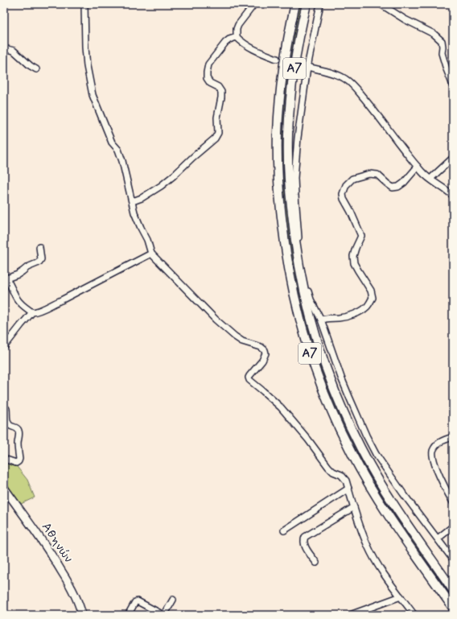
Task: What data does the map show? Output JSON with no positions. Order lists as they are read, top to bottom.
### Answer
{
  "streets": {
    "highway": ["Α7"],
    "main road": ["Αθηνών"]
  }
}
